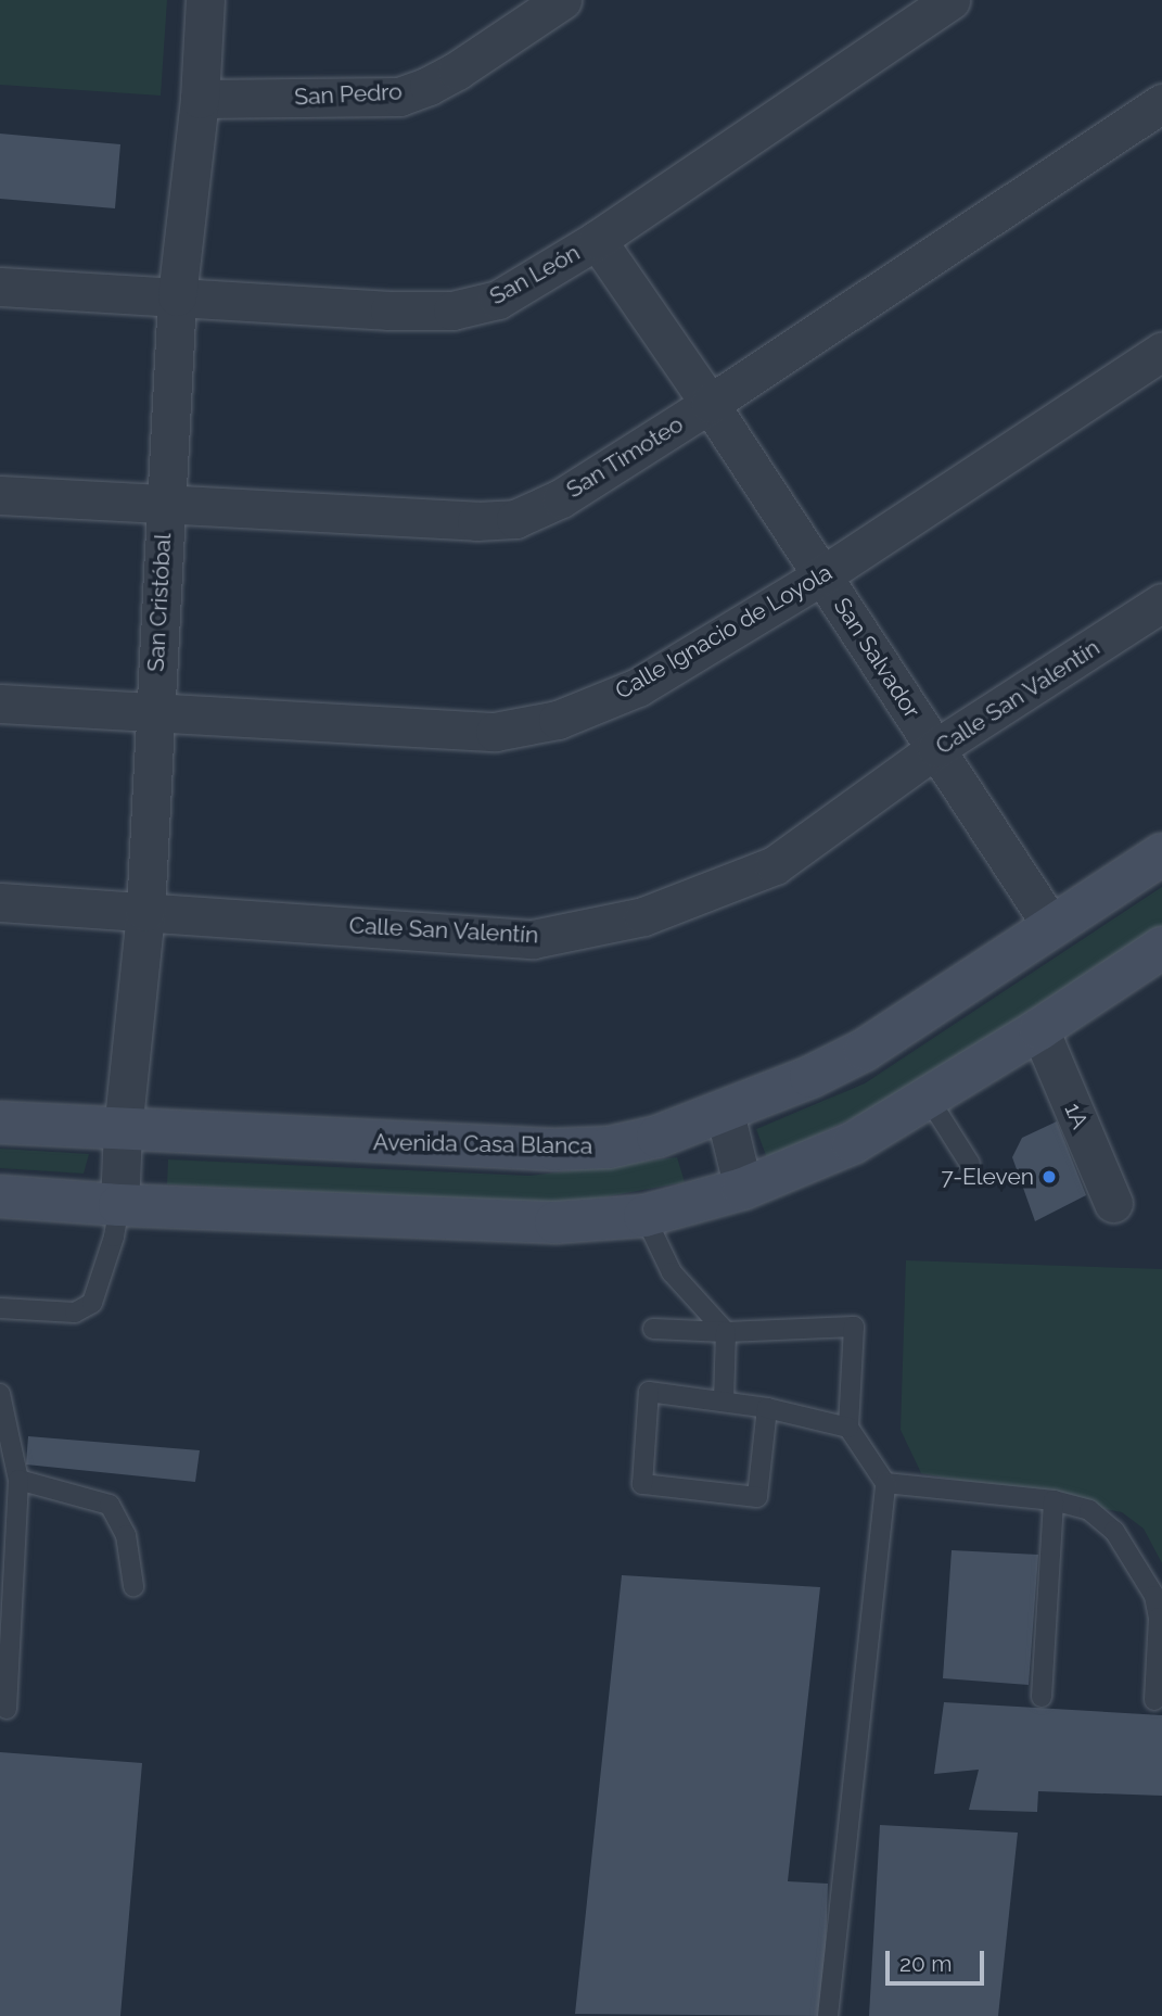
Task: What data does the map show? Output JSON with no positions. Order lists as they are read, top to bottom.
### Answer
{
  "streets": {
    "street": [
      "San Pedro",
      "San León",
      "San Timoteo",
      "San Cristóbal",
      "Calle Ignacio de Loyola",
      "San Salvador",
      "Calle San Valentín",
      "1A",
      "Avenida Casa Blanca"
    ]
  },
  "crossings": [
    ["San Pedro", "San Cristóbal"],
    ["San León", "San Cristóbal"],
    ["San León", "San Salvador"],
    ["San Timoteo", "San Cristóbal"],
    ["San Timoteo", "San Salvador"],
    ["San Cristóbal", "Calle Ignacio de Loyola"],
    ["San Cristóbal", "Calle San Valentín"],
    ["San Cristóbal", "Avenida Casa Blanca"],
    ["Calle Ignacio de Loyola", "San Salvador"],
    ["San Salvador", "Calle San Valentín"],
    ["San Salvador", "Avenida Casa Blanca"]
  ],
  "places": ["7-Eleven"],
  "scale_bar": "20 m"
}
